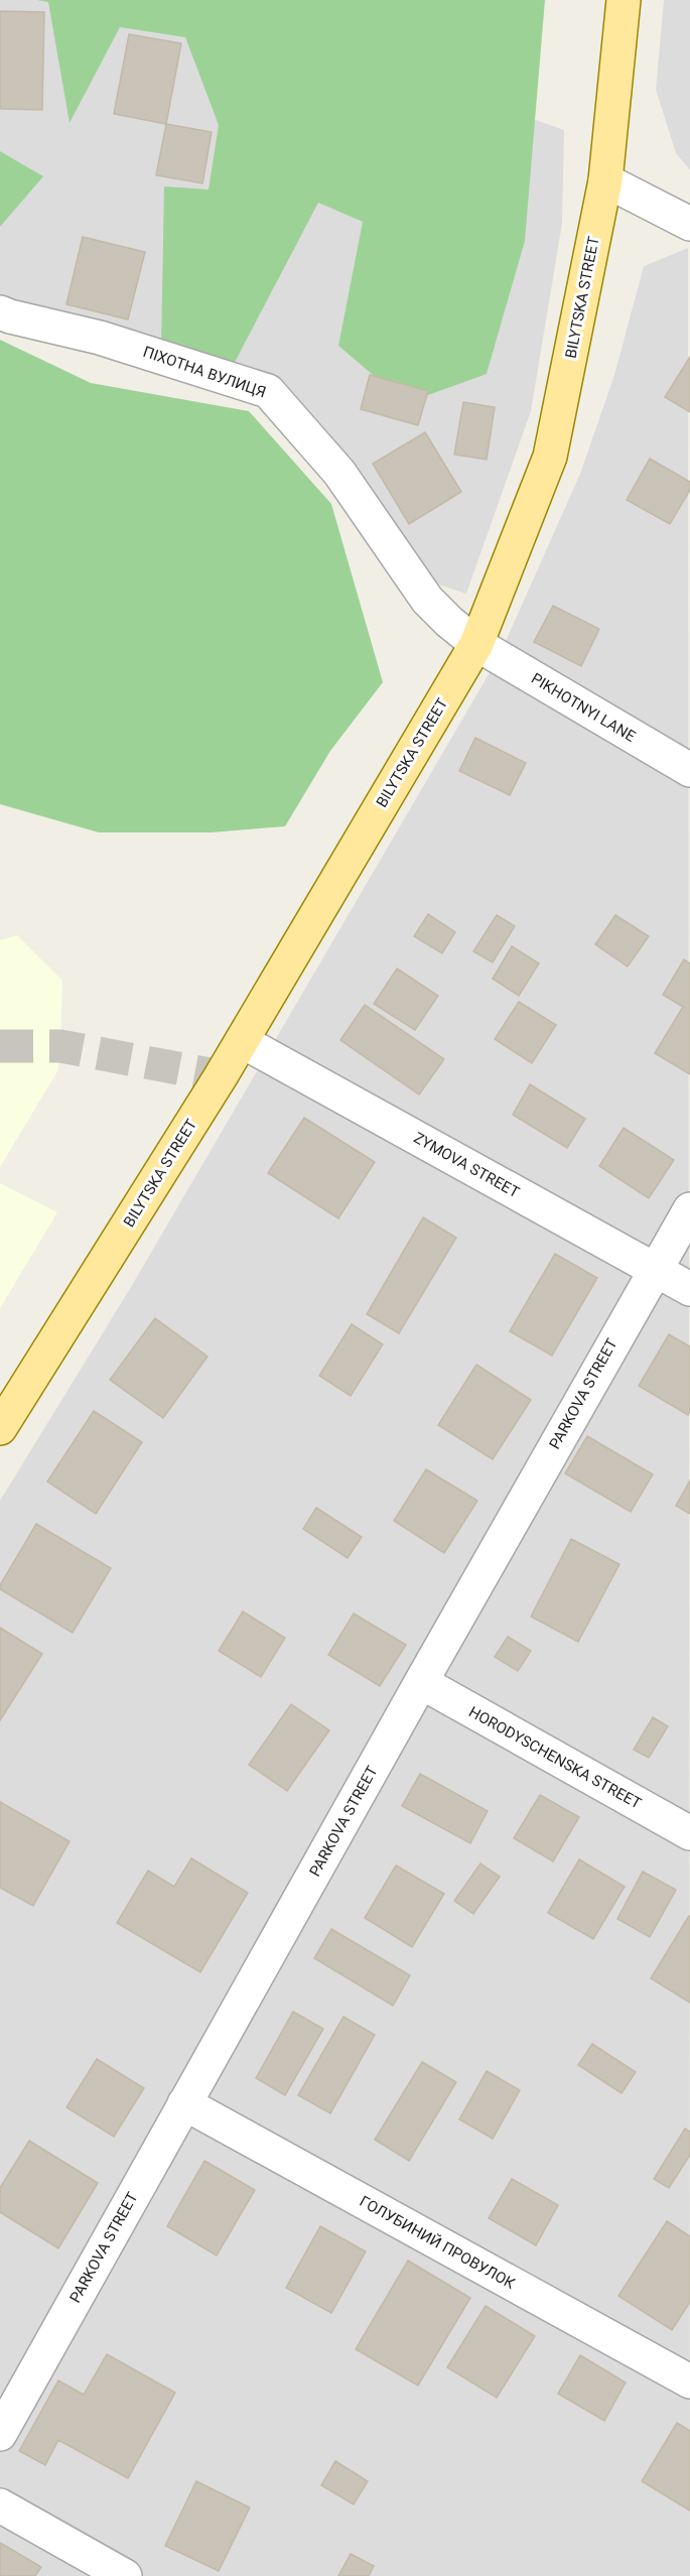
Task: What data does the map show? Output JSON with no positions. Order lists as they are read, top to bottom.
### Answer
{
  "streets": {
    "main road": ["BILYTSKA STREET"],
    "street": [
      "ПІХОТНА ВУЛИЦЯ",
      "PIKHOTNYI LANE",
      "ZYMOVA STREET",
      "PARKOVA STREET",
      "HORODYSCHENSKA STREET",
      "ГОЛУБИНИЙ ПРОВУЛОК"
    ]
  },
  "crossings": [
    ["BILYTSKA STREET", "ПІХОТНА ВУЛИЦЯ"],
    ["BILYTSKA STREET", "PIKHOTNYI LANE"],
    ["BILYTSKA STREET", "ZYMOVA STREET"],
    ["ПІХОТНА ВУЛИЦЯ", "PIKHOTNYI LANE"],
    ["ZYMOVA STREET", "PARKOVA STREET"],
    ["PARKOVA STREET", "HORODYSCHENSKA STREET"],
    ["PARKOVA STREET", "ГОЛУБИНИЙ ПРОВУЛОК"]
  ]
}
